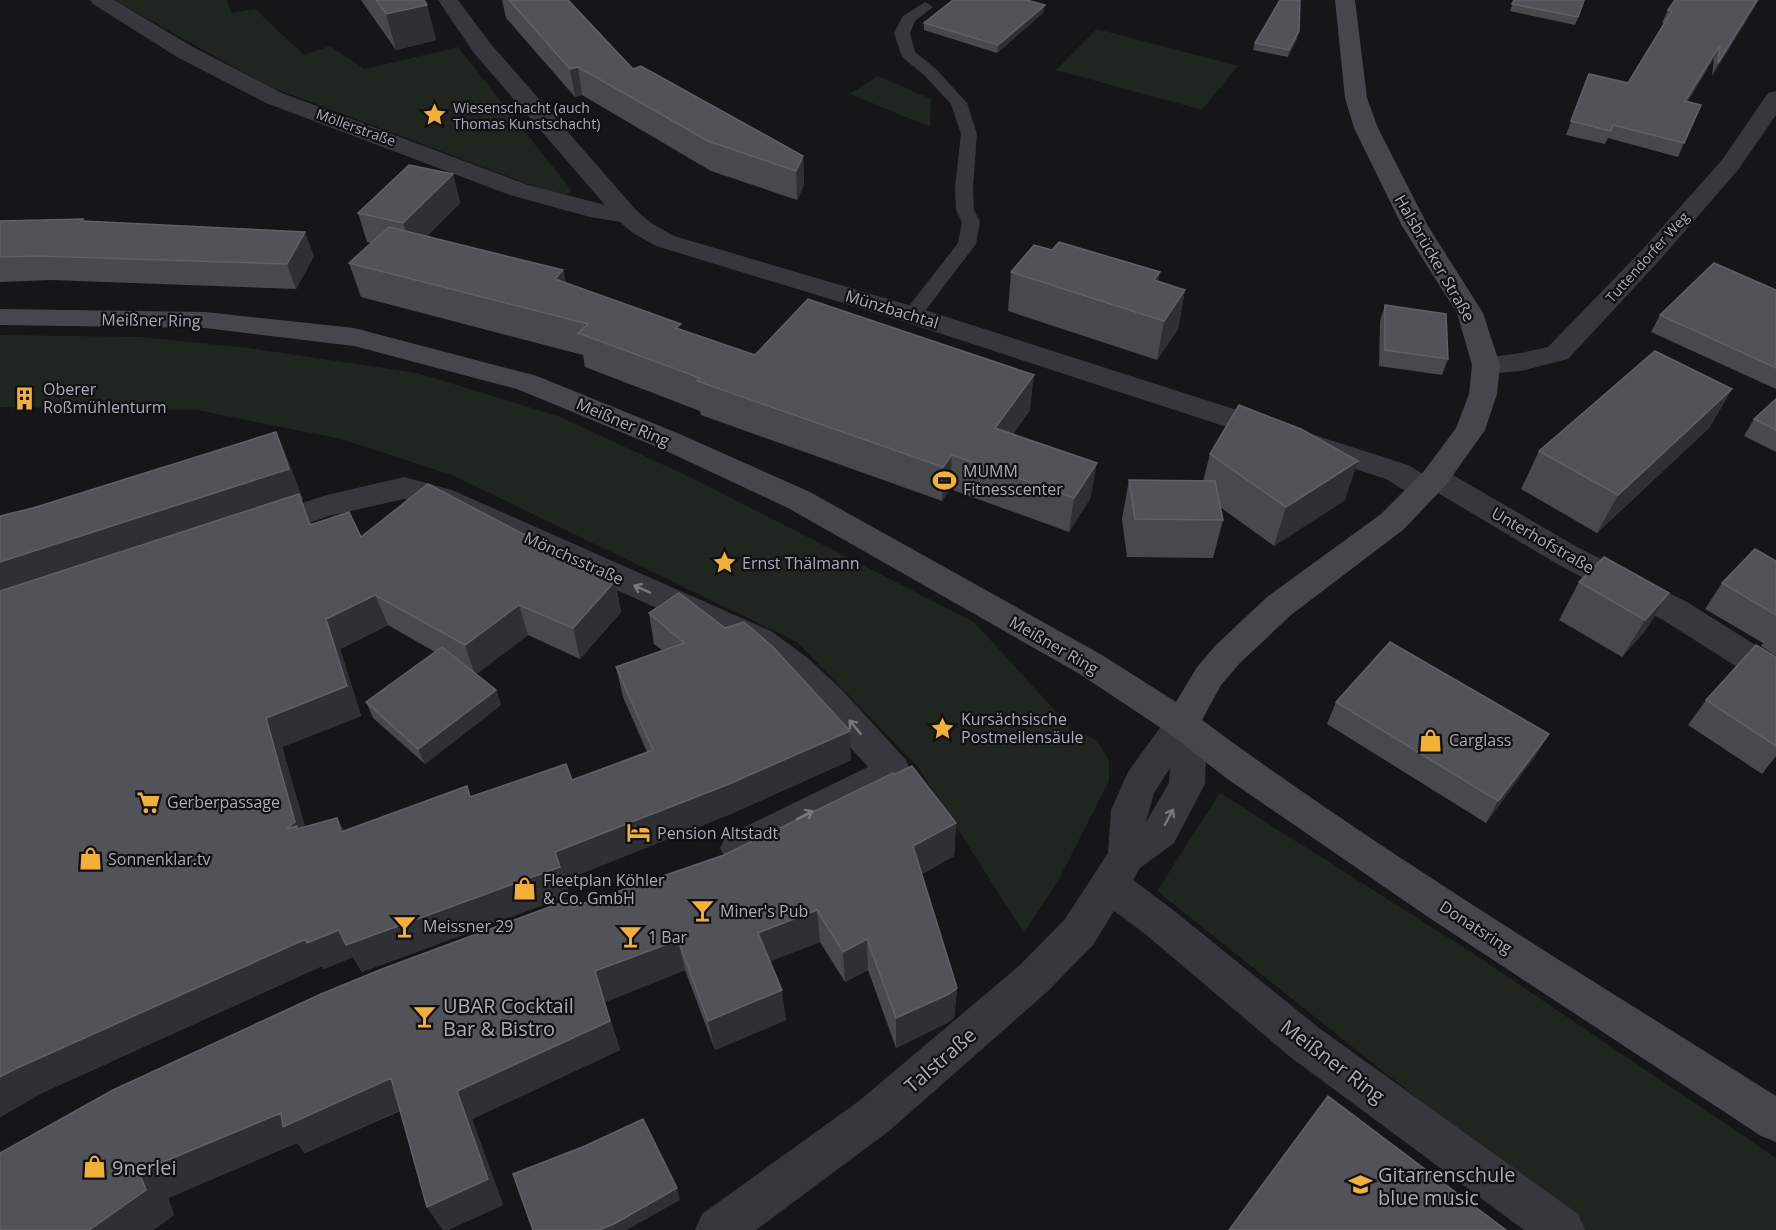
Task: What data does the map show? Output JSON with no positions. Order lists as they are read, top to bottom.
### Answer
{
  "streets": {
    "main road": ["Halsbrücker Straße", "Meißner Ring", "Donatsring"],
    "street": [
      "Möllerstraße",
      "Tuttendorfer Weg",
      "Münzbachtal",
      "Unterhofstraße",
      "Mönchsstraße",
      "Talstraße"
    ]
  },
  "crossings": [
    ["Möllerstraße", "Münzbachtal"],
    ["Tuttendorfer Weg", "Halsbrücker Straße"],
    ["Halsbrücker Straße", "Münzbachtal"],
    ["Halsbrücker Straße", "Meißner Ring"],
    ["Halsbrücker Straße", "Unterhofstraße"],
    ["Halsbrücker Straße", "Donatsring"],
    ["Halsbrücker Straße", "Talstraße"],
    ["Münzbachtal", "Unterhofstraße"],
    ["Meißner Ring", "Donatsring"],
    ["Meißner Ring", "Talstraße"],
    ["Donatsring", "Talstraße"]
  ],
  "places": {
    "place": ["Wiesenschacht (auch Thomas Kunstschacht)", "Ernst Thälmann", "Kursächsische Postmeilensäule"],
    "building": ["Oberer Roßmühlenturm"],
    "sports": ["MUMM Fitnesscenter"],
    "shop": [
      "Carglass",
      "Sonnenklar.tv",
      "Fleetplan Köhler & Co. GmbH",
      "9nerlei"
    ],
    "supermarket": ["Gerberpassage"],
    "hotel": ["Pension Altstadt"],
    "bar": [
      "Miner's Pub",
      "Meissner 29",
      "1 Bar",
      "UBAR Cocktail Bar & Bistro"
    ],
    "school or university": ["Gitarrenschule blue music"]
  }
}
